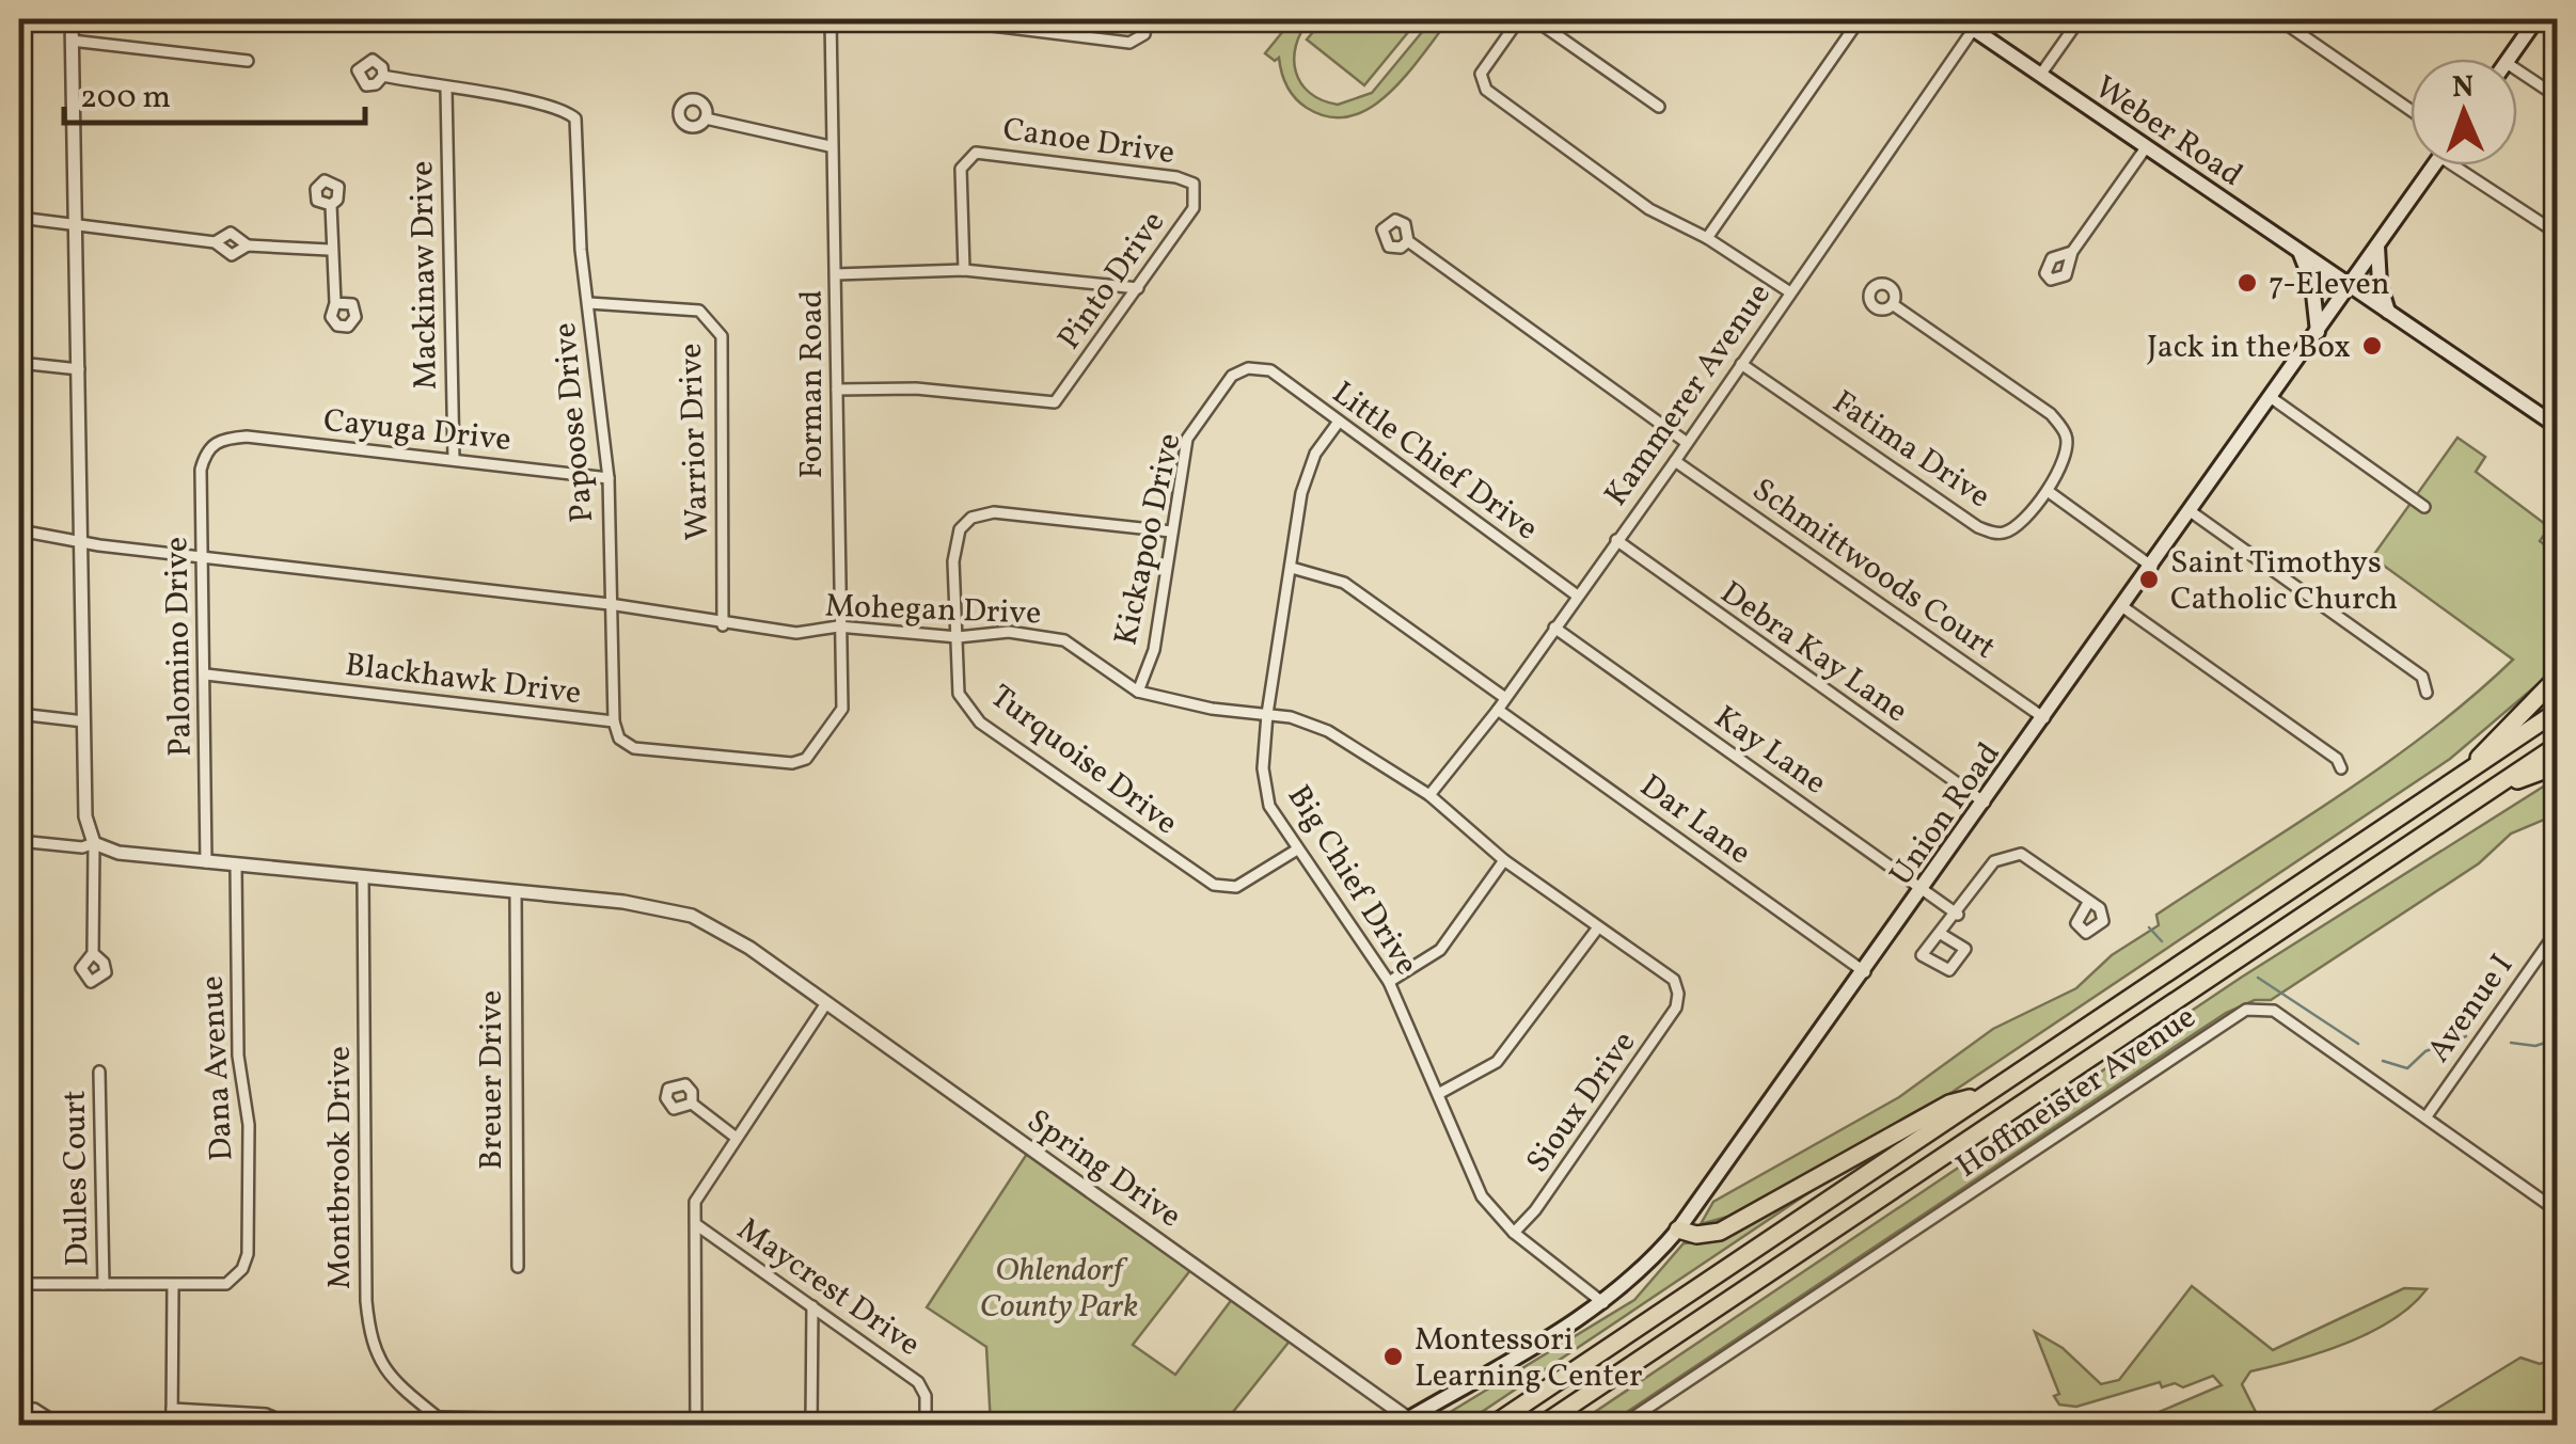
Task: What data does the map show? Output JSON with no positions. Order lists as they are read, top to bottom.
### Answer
{
  "streets": {
    "main road": ["Weber Road", "Union Road"],
    "street": [
      "Canoe Drive",
      "Mackinaw Drive",
      "Pinto Drive",
      "Forman Road",
      "Kammerer Avenue",
      "Papoose Drive",
      "Cayuga Drive",
      "Warrior Drive",
      "Fatima Drive",
      "Little Chief Drive",
      "Kickapoo Drive",
      "Schmittwoods Court",
      "Mohegan Drive",
      "Palomino Drive",
      "Debra Kay Lane",
      "Blackhawk Drive",
      "Kay Lane",
      "Turquoise Drive",
      "Dar Lane",
      "Big Chief Drive",
      "Avenue I",
      "Dana Avenue",
      "Breuer Drive",
      "Hoffmeister Avenue",
      "Sioux Drive",
      "Montbrook Drive",
      "Spring Drive",
      "Dulles Court",
      "Maycrest Drive"
    ]
  },
  "crossings": [
    ["Weber Road", "Kammerer Avenue"],
    ["Weber Road", "Union Road"],
    ["Canoe Drive", "Pinto Drive"],
    ["Mackinaw Drive", "Papoose Drive"],
    ["Mackinaw Drive", "Cayuga Drive"],
    ["Pinto Drive", "Forman Road"],
    ["Forman Road", "Mohegan Drive"],
    ["Forman Road", "Blackhawk Drive"],
    ["Kammerer Avenue", "Fatima Drive"],
    ["Kammerer Avenue", "Little Chief Drive"],
    ["Kammerer Avenue", "Schmittwoods Court"],
    ["Kammerer Avenue", "Mohegan Drive"],
    ["Kammerer Avenue", "Debra Kay Lane"],
    ["Kammerer Avenue", "Kay Lane"],
    ["Kammerer Avenue", "Dar Lane"],
    ["Papoose Drive", "Cayuga Drive"],
    ["Papoose Drive", "Warrior Drive"],
    ["Papoose Drive", "Mohegan Drive"],
    ["Papoose Drive", "Blackhawk Drive"],
    ["Cayuga Drive", "Palomino Drive"],
    ["Warrior Drive", "Mohegan Drive"],
    ["Little Chief Drive", "Kickapoo Drive"],
    ["Little Chief Drive", "Big Chief Drive"],
    ["Kickapoo Drive", "Mohegan Drive"],
    ["Kickapoo Drive", "Turquoise Drive"],
    ["Schmittwoods Court", "Union Road"],
    ["Mohegan Drive", "Palomino Drive"],
    ["Mohegan Drive", "Turquoise Drive"],
    ["Mohegan Drive", "Big Chief Drive"],
    ["Mohegan Drive", "Sioux Drive"],
    ["Palomino Drive", "Blackhawk Drive"],
    ["Debra Kay Lane", "Union Road"],
    ["Kay Lane", "Union Road"],
    ["Turquoise Drive", "Big Chief Drive"],
    ["Union Road", "Dar Lane"],
    ["Union Road", "Big Chief Drive"],
    ["Union Road", "Spring Drive"],
    ["Big Chief Drive", "Sioux Drive"],
    ["Avenue I", "Hoffmeister Avenue"],
    ["Breuer Drive", "Spring Drive"]
  ],
  "parks": ["Ohlendorf County Park"],
  "places": [
    "7-Eleven",
    "Jack in the Box",
    "Saint Timothys Catholic Church",
    "Montessori Learning Center"
  ],
  "scale_bar": "200 m",
  "north": "top"
}
